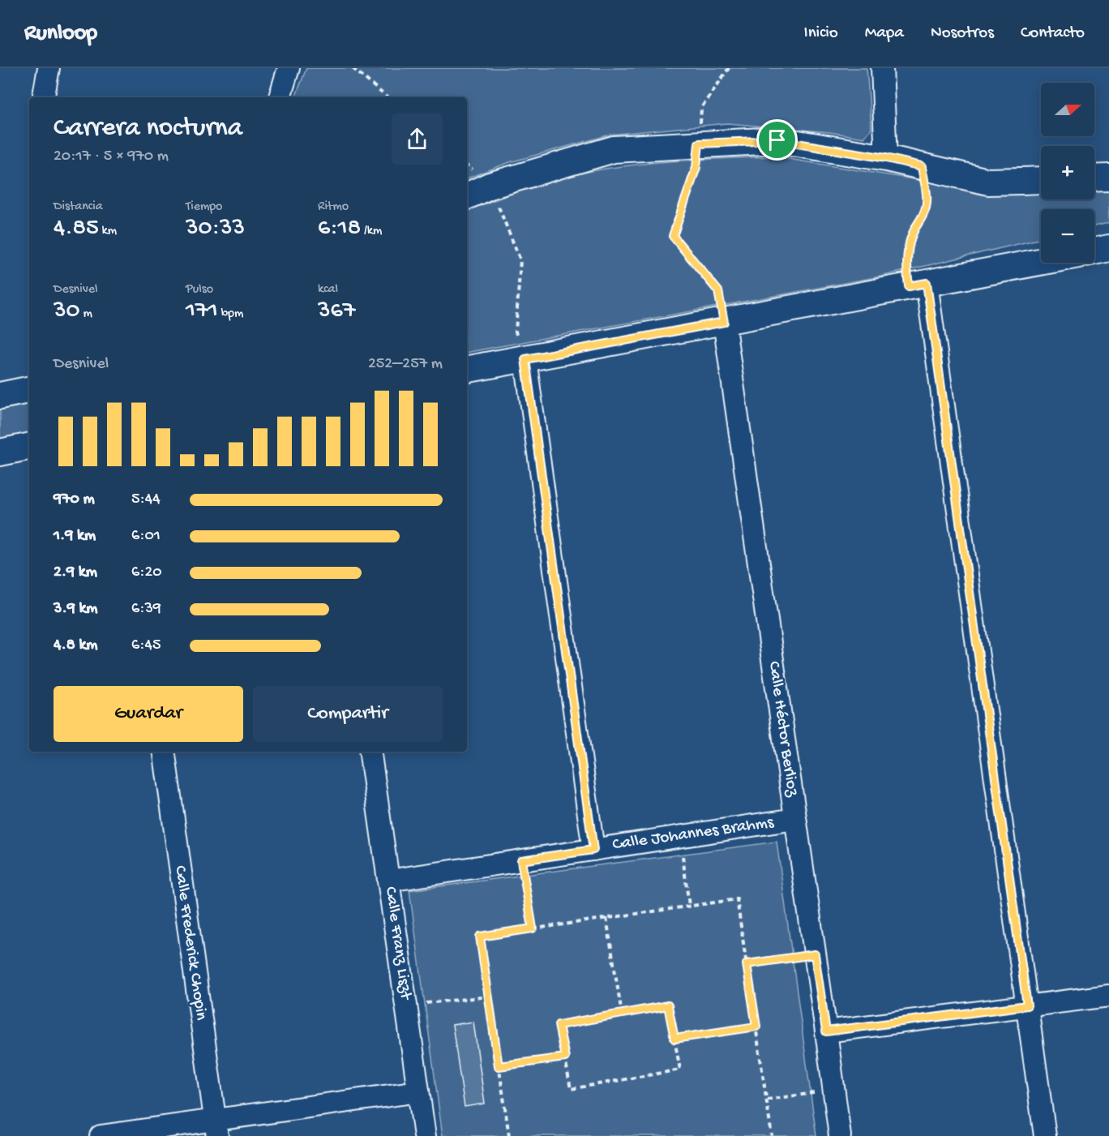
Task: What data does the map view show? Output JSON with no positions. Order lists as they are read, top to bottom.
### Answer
{
  "streets": {
    "street": [
      "Calle Héctor Berlioz",
      "Calle Johannes Brahms",
      "Calle Frederick Chopin",
      "Calle Franz Liszt"
    ]
  },
  "crossings": [
    ["Calle Héctor Berlioz", "Calle Johannes Brahms"],
    ["Calle Johannes Brahms", "Calle Franz Liszt"]
  ],
  "north": "right",
  "page": {
    "header": "Runloop",
    "nav": [
      "Inicio",
      "Mapa",
      "Nosotros",
      "Contacto"
    ],
    "map_buttons": ["+", "−"],
    "heading": ["Carrera nocturna", "20:17 · 5 × 970 m"],
    "stats": [
      ["Distancia", "4.85 km"],
      ["Tiempo", "30:33"],
      ["Ritmo", "6:18 /km"],
      ["Desnivel", "30 m"],
      ["Pulso", "171 bpm"],
      ["kcal", "367"]
    ],
    "chart": ["Desnivel", "252–257 m"],
    "list": [
      {
        "name": "970 m",
        "note": "5:44"
      },
      {
        "name": "1.9 km",
        "note": "6:01"
      },
      {
        "name": "2.9 km",
        "note": "6:20"
      },
      {
        "name": "3.9 km",
        "note": "6:39"
      },
      {
        "name": "4.8 km",
        "note": "6:45"
      }
    ],
    "buttons": ["Guardar", "Compartir"]
  }
}
